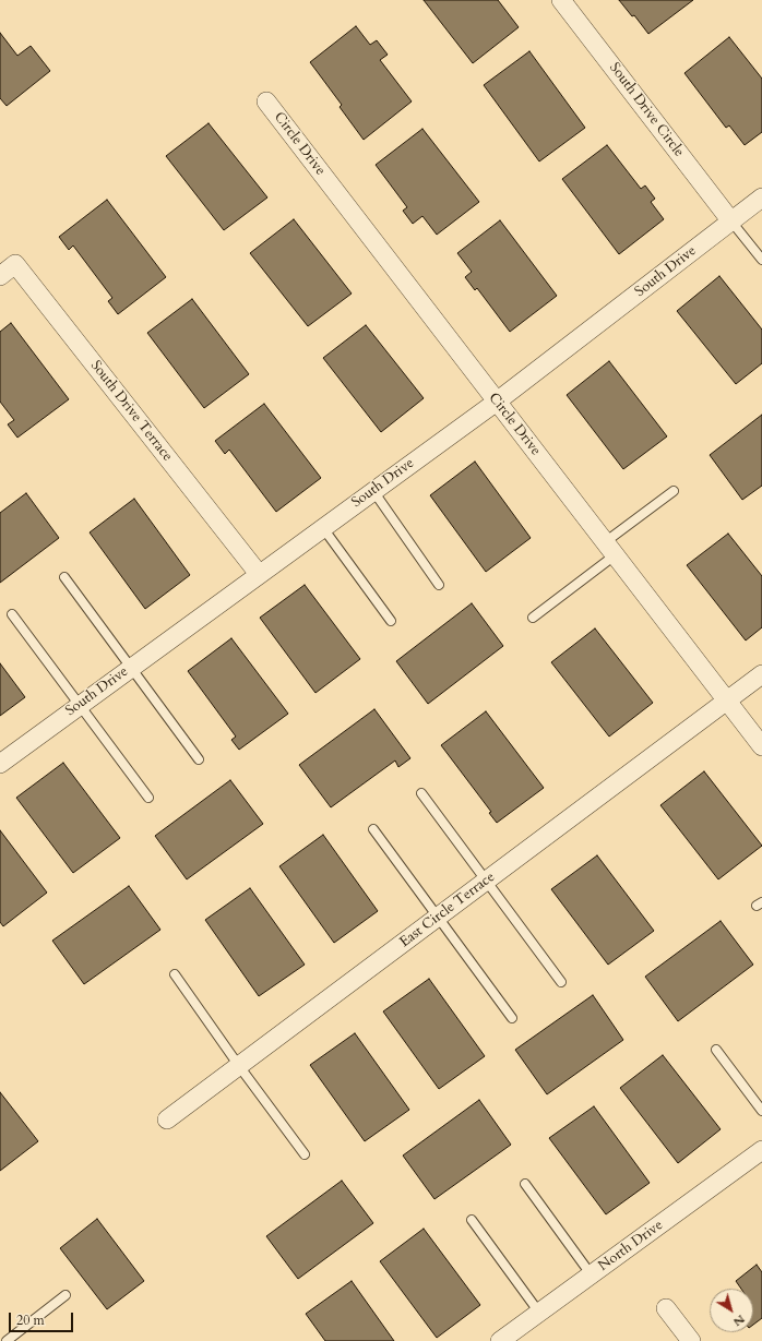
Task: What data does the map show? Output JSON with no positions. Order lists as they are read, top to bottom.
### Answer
{
  "streets": {
    "street": [
      "South Drive Circle",
      "Circle Drive",
      "South Drive",
      "South Drive Terrace",
      "East Circle Terrace",
      "North Drive"
    ]
  },
  "crossings": [
    ["South Drive Circle", "South Drive"],
    ["Circle Drive", "South Drive"],
    ["Circle Drive", "East Circle Terrace"],
    ["South Drive", "South Drive Terrace"]
  ],
  "scale_bar": "20 m",
  "north": "bottom right"
}
